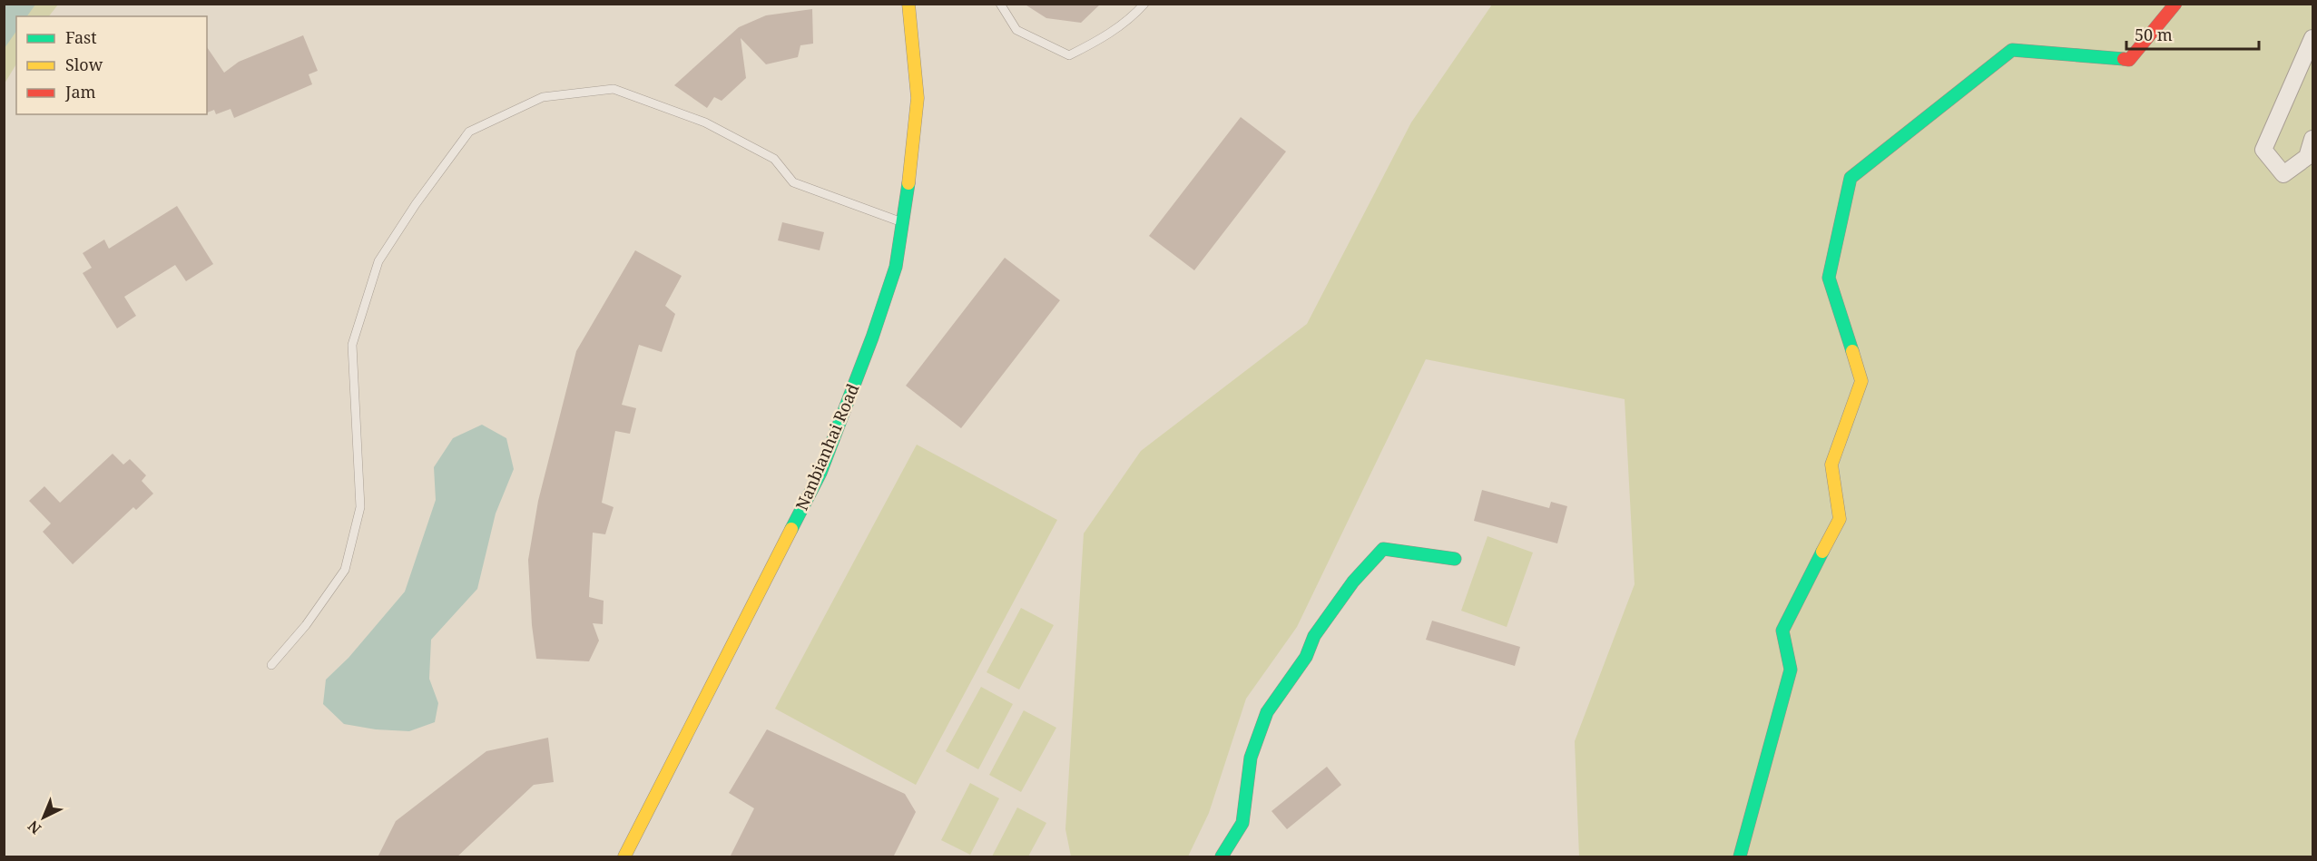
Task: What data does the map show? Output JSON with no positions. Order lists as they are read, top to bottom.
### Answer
{
  "streets": {
    "street": ["Nanbianhai Road"]
  },
  "legend": ["Fast", "Slow", "Jam"],
  "scale_bar": "50 m",
  "north": "bottom left"
}
